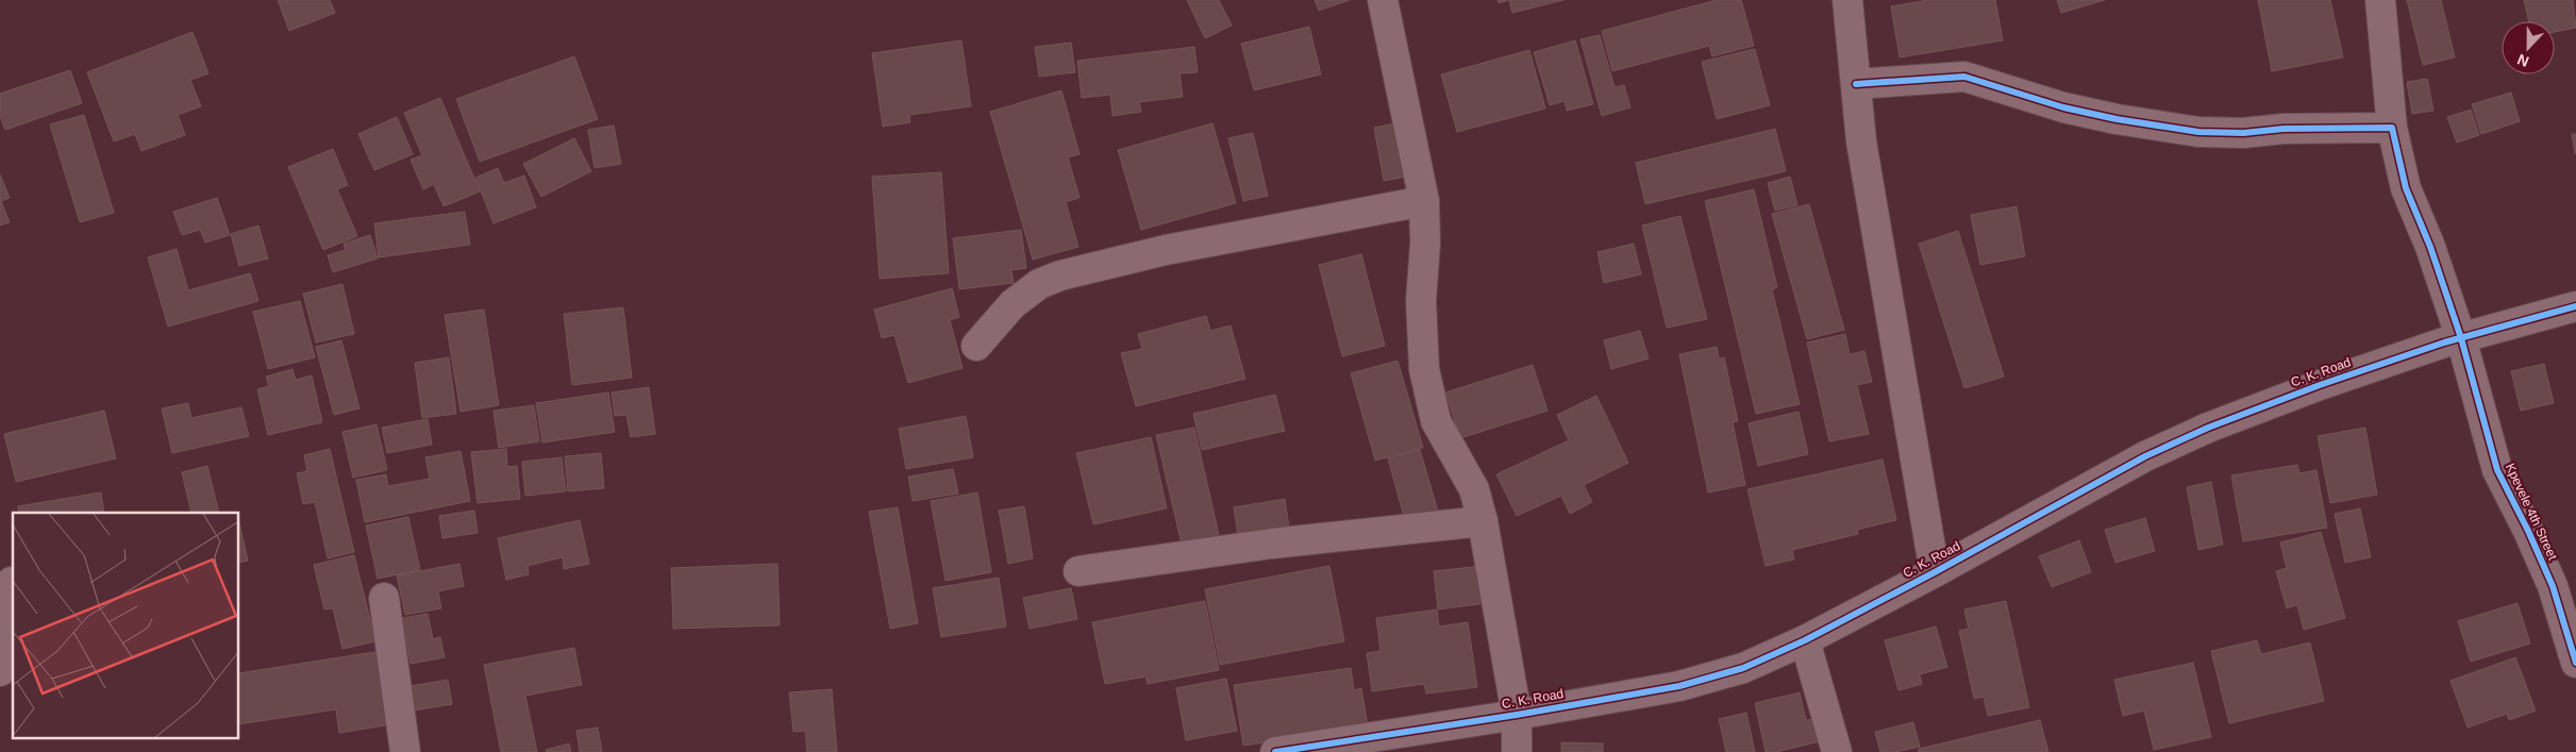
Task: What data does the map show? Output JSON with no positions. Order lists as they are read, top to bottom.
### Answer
{
  "streets": {
    "street": ["C. K. Road", "Kpevele 4th Street"]
  },
  "crossings": [
    ["C. K. Road", "Kpevele 4th Street"]
  ],
  "north": "bottom"
}
